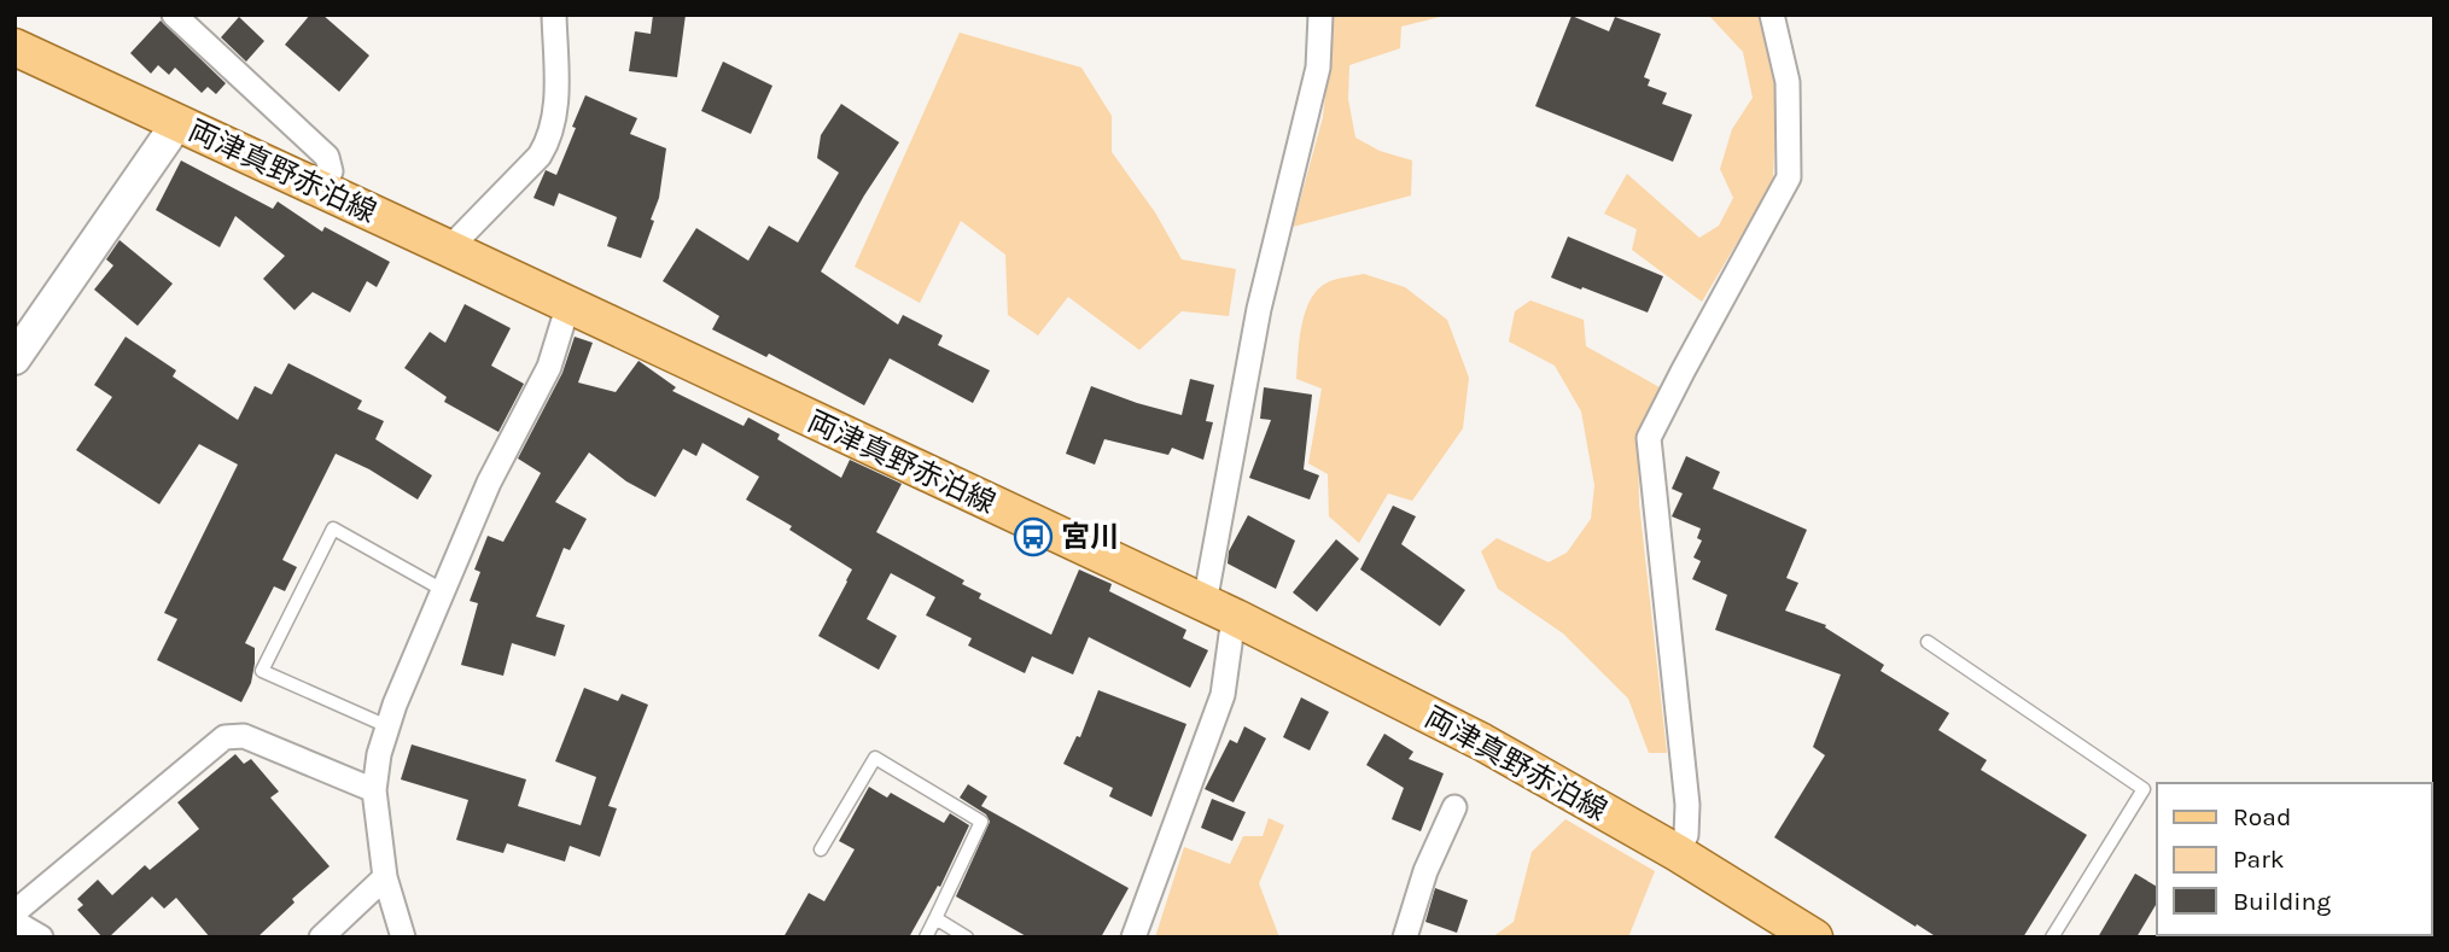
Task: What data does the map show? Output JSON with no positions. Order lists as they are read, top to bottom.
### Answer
{
  "streets": {
    "main road": ["両津真野赤泊線"]
  },
  "places": {
    "bus stop": ["宮川"]
  },
  "legend": ["Road", "Park", "Building"]
}
